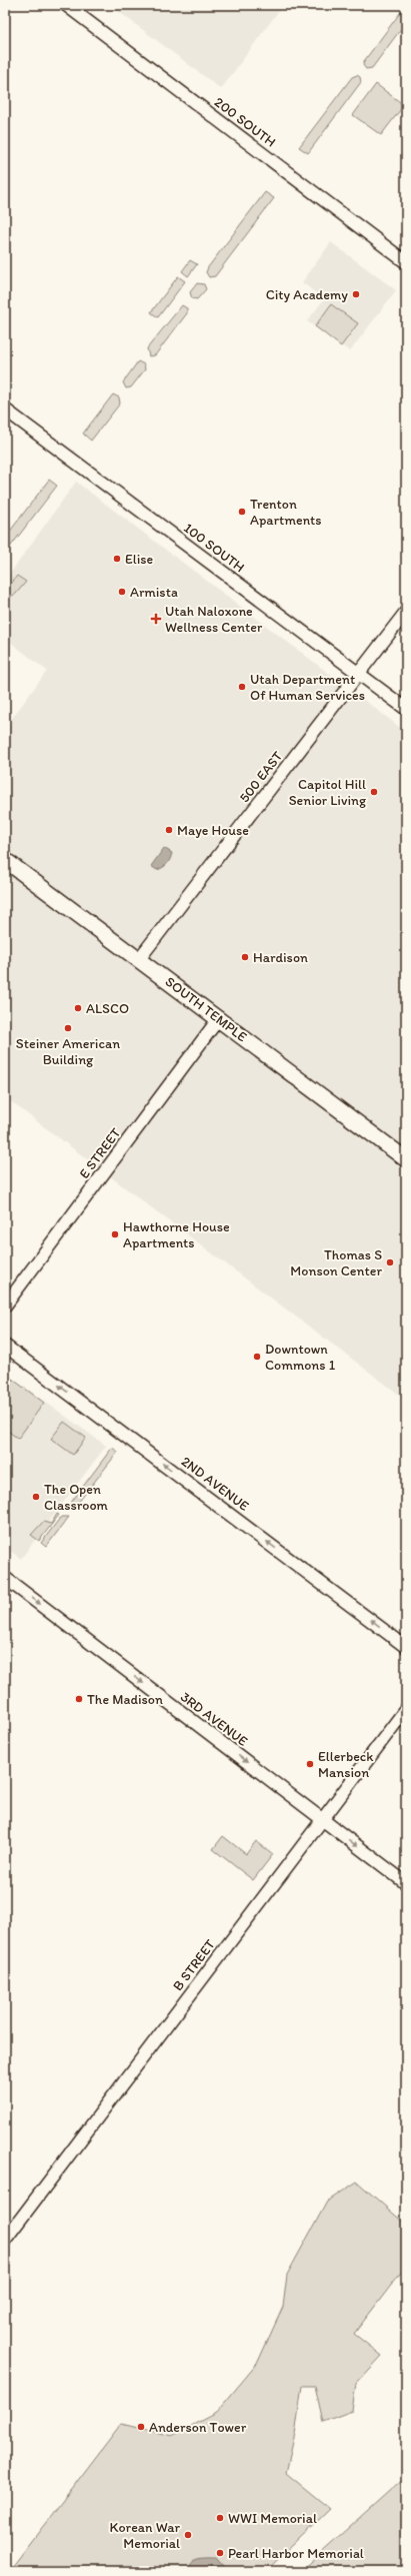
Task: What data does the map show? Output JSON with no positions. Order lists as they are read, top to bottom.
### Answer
{
  "streets": {
    "main road": ["SOUTH TEMPLE"],
    "street": [
      "200 SOUTH",
      "100 SOUTH",
      "500 EAST",
      "E STREET",
      "2ND AVENUE",
      "3RD AVENUE",
      "B STREET"
    ]
  },
  "crossings": [
    ["100 SOUTH", "500 EAST"],
    ["500 EAST", "SOUTH TEMPLE"],
    ["SOUTH TEMPLE", "E STREET"],
    ["3RD AVENUE", "B STREET"]
  ],
  "one_way": ["2ND AVENUE", "3RD AVENUE"],
  "places": {
    "other": [
      "City Academy",
      "Trenton Apartments",
      "Elise",
      "Armista",
      "Utah Department Of Human Services",
      "Capitol Hill Senior Living",
      "Maye House",
      "Hardison",
      "ALSCO",
      "Steiner American Building",
      "Hawthorne House Apartments",
      "Thomas S Monson Center",
      "Downtown Commons 1",
      "The Open Classroom",
      "The Madison",
      "Ellerbeck Mansion",
      "Anderson Tower",
      "WWI Memorial",
      "Korean War Memorial",
      "Pearl Harbor Memorial"
    ],
    "health": ["Utah Naloxone Wellness Center"]
  }
}
